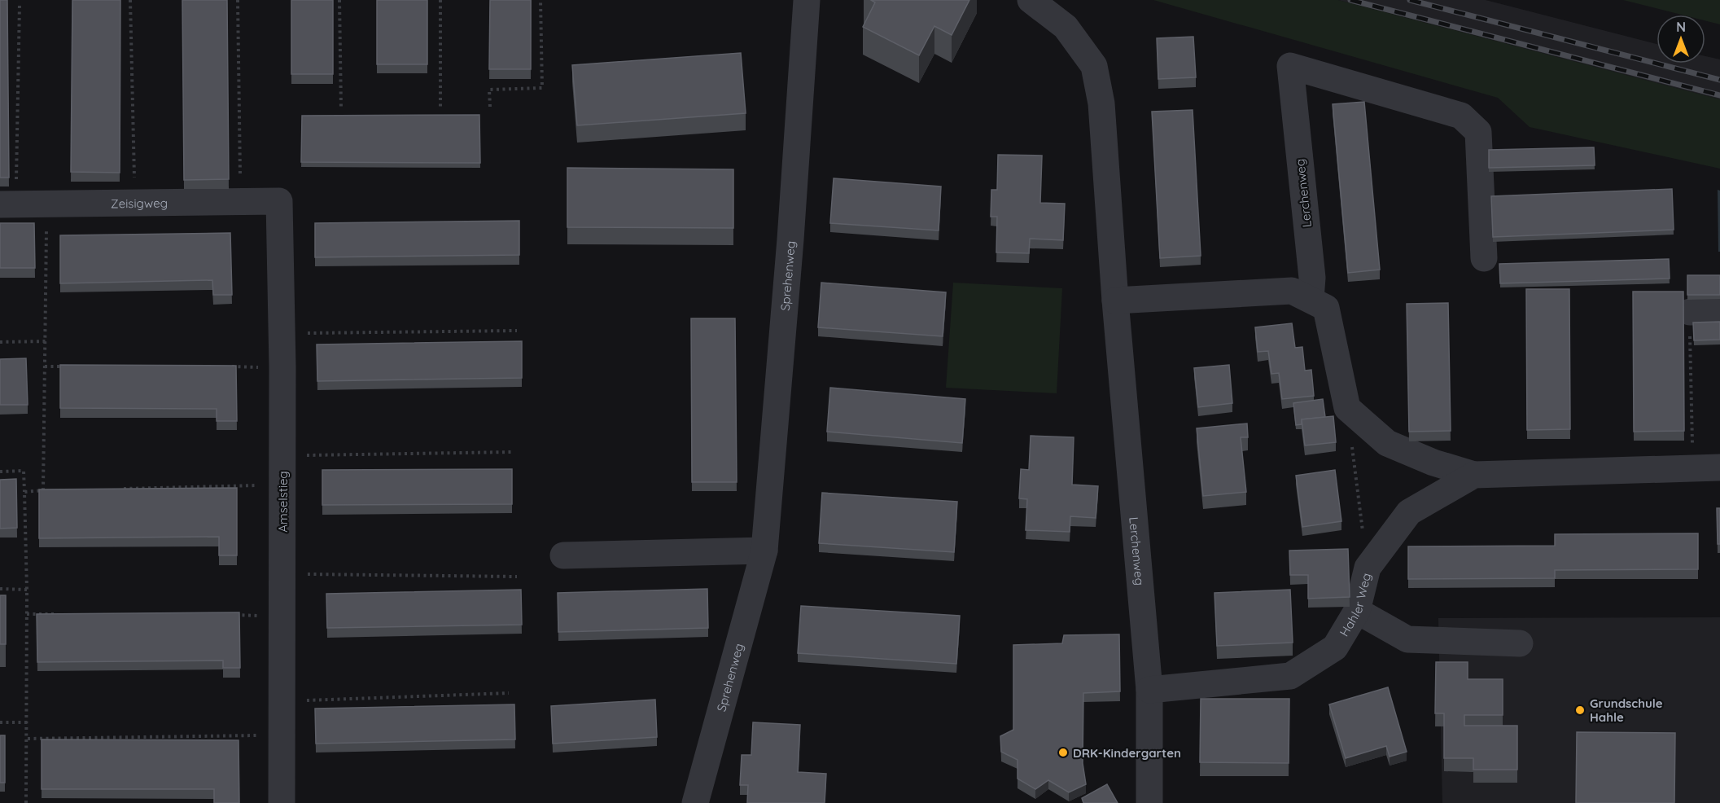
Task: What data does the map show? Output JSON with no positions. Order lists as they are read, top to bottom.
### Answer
{
  "streets": {
    "street": [
      "Lerchenweg",
      "Zeisigweg",
      "Sprehenweg",
      "Amselstieg",
      "Hahler Weg"
    ]
  },
  "crossings": [
    ["Lerchenweg", "Hahler Weg"],
    ["Zeisigweg", "Amselstieg"]
  ],
  "places": ["Grundschule Hahle", "DRK-Kindergarten"],
  "north": "top"
}
